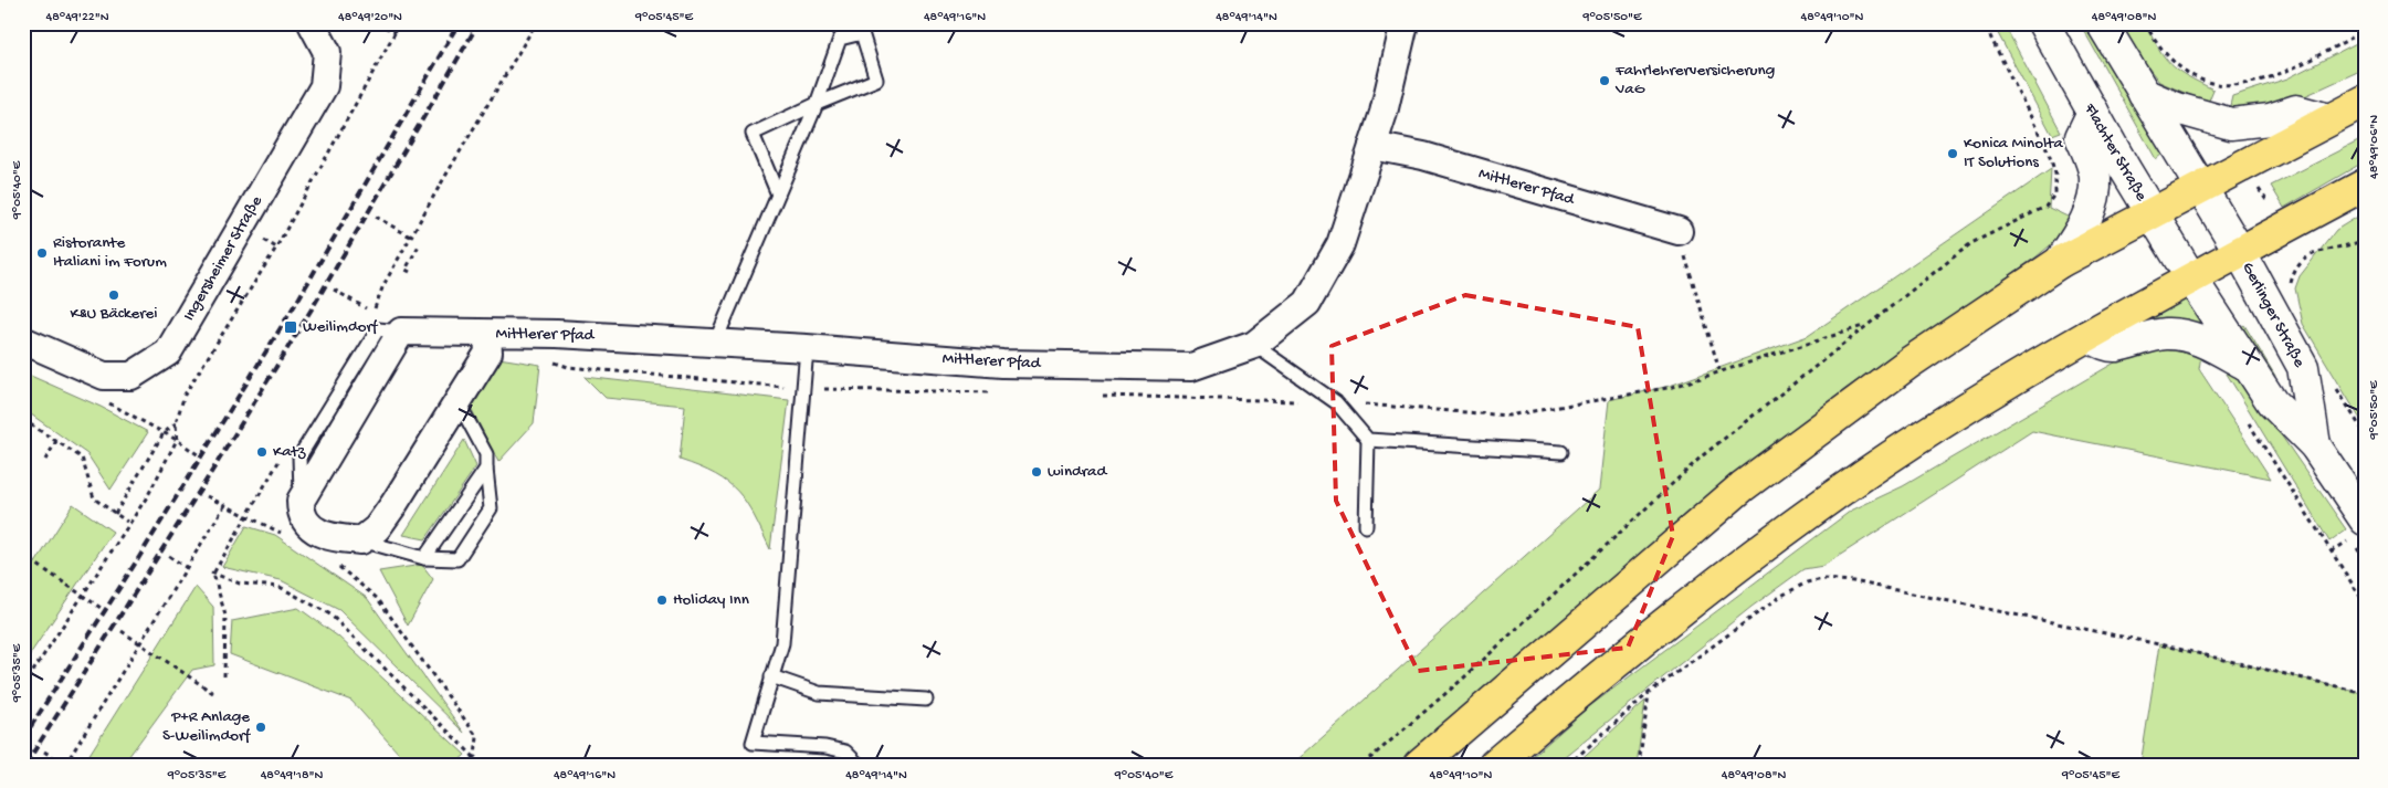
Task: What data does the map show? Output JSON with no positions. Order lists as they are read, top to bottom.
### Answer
{
  "streets": {
    "main road": ["Flachter Straße", "Gerlinger Straße"],
    "street": ["Mittlerer Pfad", "Ingersheimer Straße"]
  },
  "crossings": [
    ["Flachter Straße", "Gerlinger Straße"]
  ],
  "places": {
    "other": [
      "Fahrlehrerversicherung VaG",
      "Konica Minolta IT Solutions",
      "Ristorante Italiani im Forum",
      "K&U Bäckerei",
      "Katz",
      "windrad",
      "Holiday Inn",
      "P+R Anlage S-Weilimdorf"
    ],
    "transit": ["Weilimdorf"]
  },
  "coordinates": [
    "48°49'22\"N",
    "48°49'20\"N",
    "9°05'45\"E",
    "48°49'16\"N",
    "48°49'14\"N",
    "9°05'50\"E",
    "48°49'10\"N",
    "48°49'08\"N",
    "48°49'06\"N",
    "9°05'40\"E",
    "9°05'35\"E",
    "48°49'18\"N"
  ]
}
